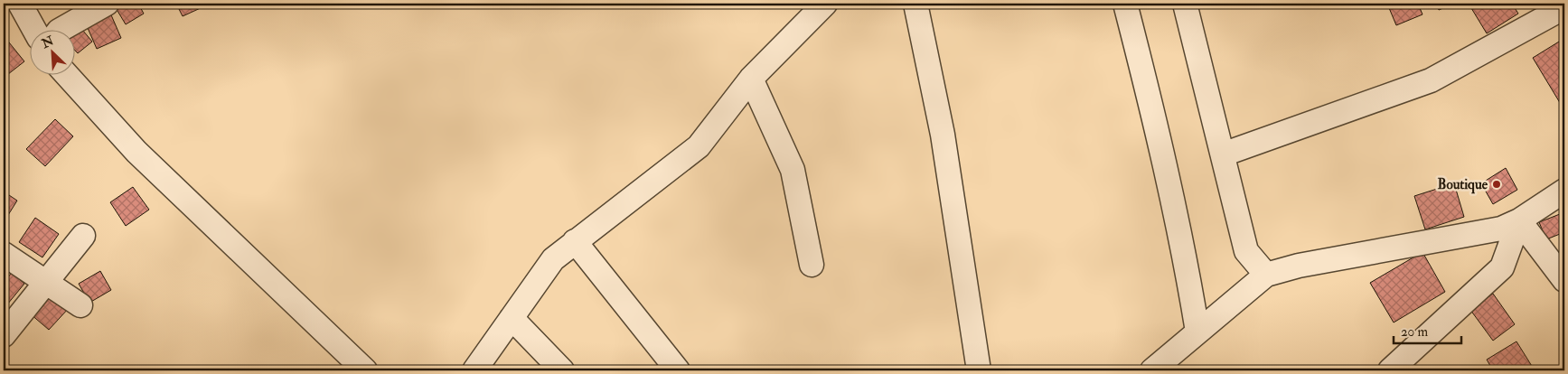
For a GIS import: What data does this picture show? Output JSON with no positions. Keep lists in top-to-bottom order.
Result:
{
  "places": ["Boutique"],
  "scale_bar": "20 m",
  "north": "top left"
}
